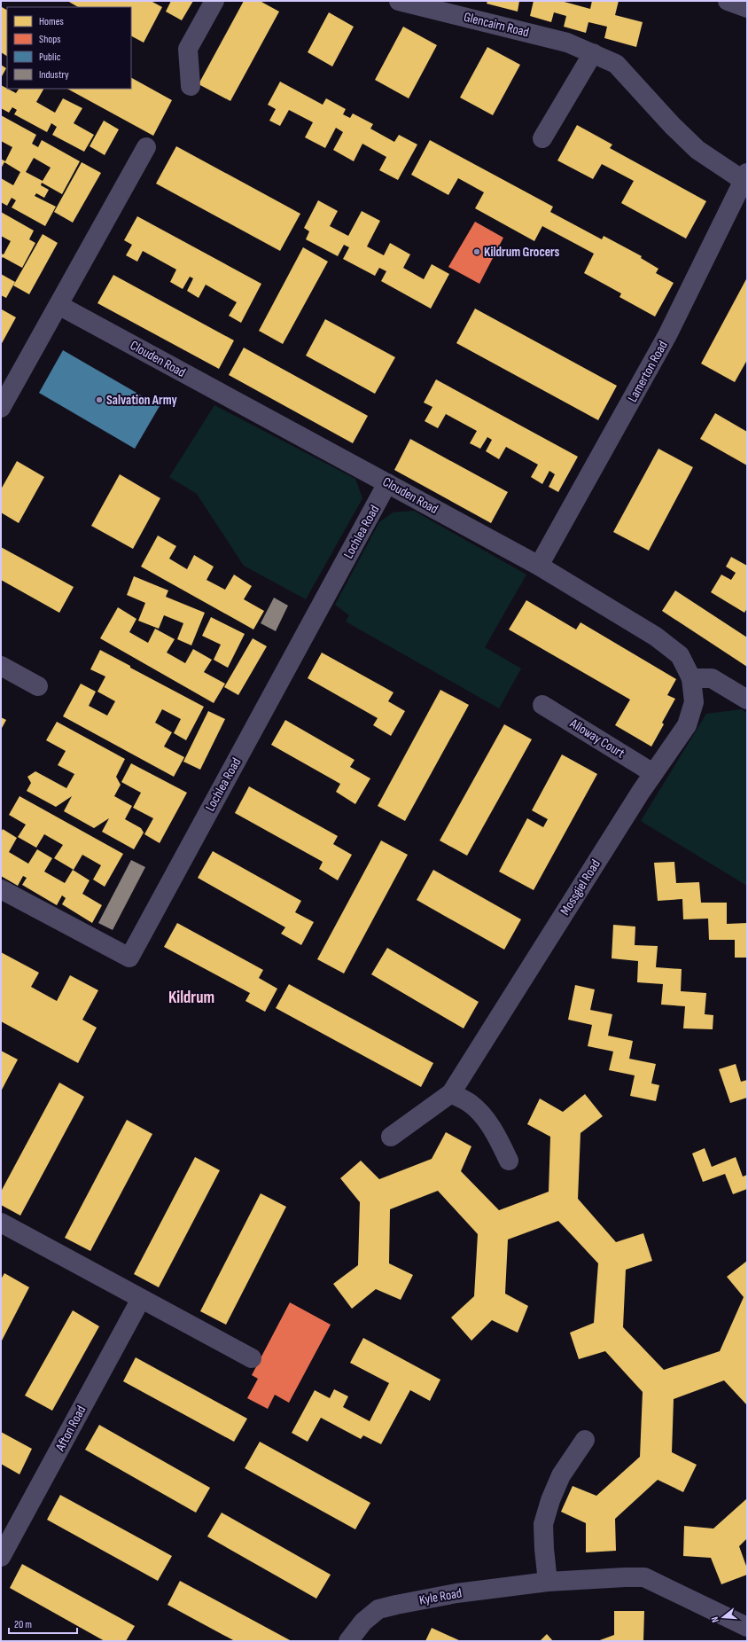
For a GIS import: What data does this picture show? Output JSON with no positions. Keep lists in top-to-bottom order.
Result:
{
  "streets": {
    "street": [
      "Glencairn Road",
      "Clouden Road",
      "Lamerton Road",
      "Lochlea Road",
      "Alloway Court",
      "Mossgiel Road",
      "Afton Road",
      "Kyle Road"
    ]
  },
  "crossings": [
    ["Glencairn Road", "Lamerton Road"],
    ["Clouden Road", "Lamerton Road"],
    ["Clouden Road", "Lochlea Road"],
    ["Clouden Road", "Mossgiel Road"],
    ["Alloway Court", "Mossgiel Road"]
  ],
  "districts": ["Kildrum"],
  "places": ["Kildrum Grocers", "Salvation Army"],
  "legend": [
    "Homes",
    "Shops",
    "Public",
    "Industry"
  ],
  "scale_bar": "20 m",
  "north": "left"
}
